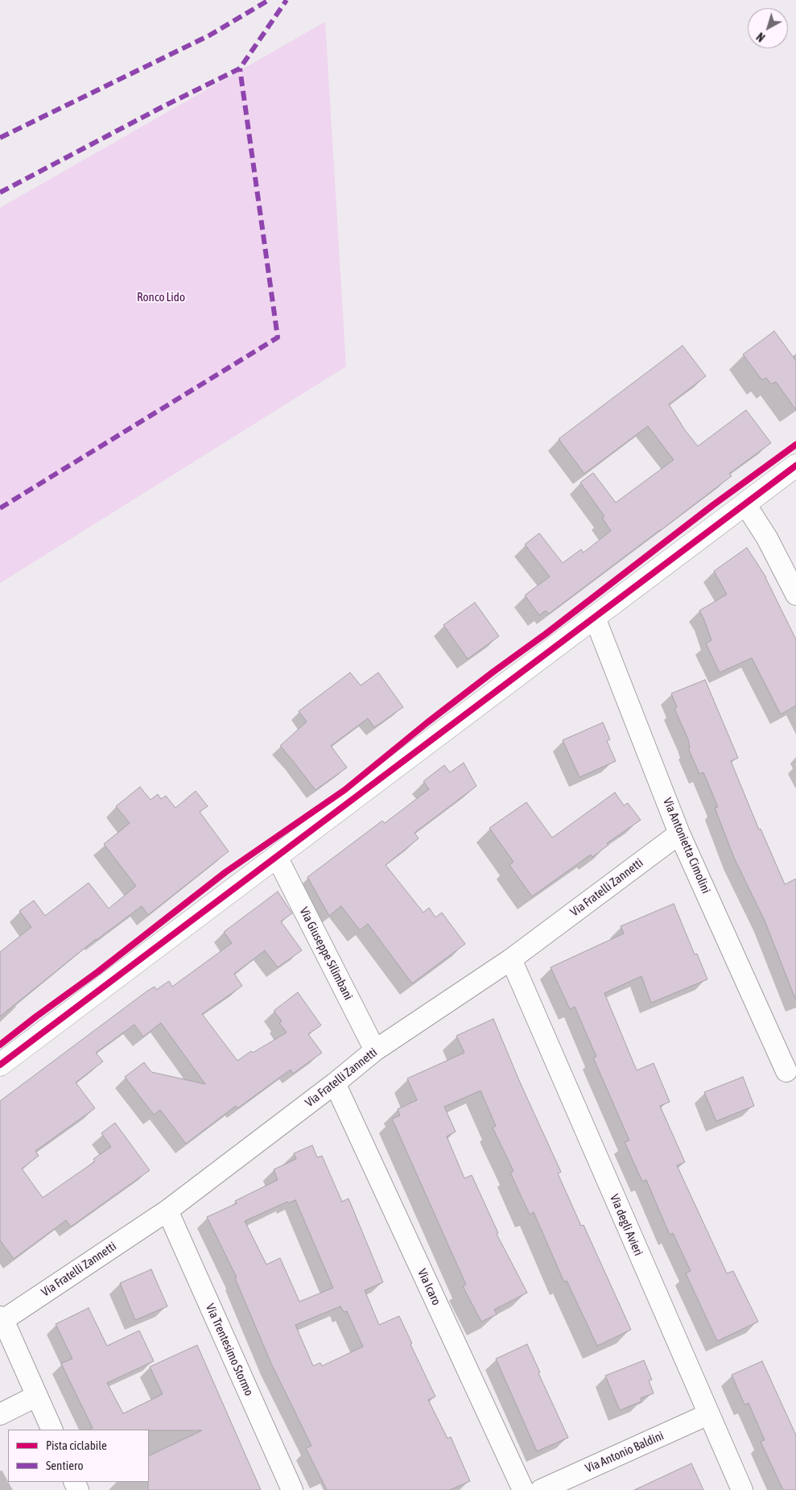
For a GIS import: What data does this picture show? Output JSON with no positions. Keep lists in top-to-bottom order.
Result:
{
  "streets": {
    "street": [
      "Via Antonietta Cimolini",
      "Via Fratelli Zannetti",
      "Via Giuseppe Silimbani",
      "Via degli Avieri",
      "Via Icaro",
      "Via Trentesimo Stormo",
      "Via Antonio Baldini"
    ]
  },
  "crossings": [
    ["Via Antonietta Cimolini", "Via Fratelli Zannetti"],
    ["Via Fratelli Zannetti", "Via Giuseppe Silimbani"],
    ["Via Fratelli Zannetti", "Via degli Avieri"],
    ["Via Fratelli Zannetti", "Via Icaro"],
    ["Via Fratelli Zannetti", "Via Trentesimo Stormo"],
    ["Via degli Avieri", "Via Antonio Baldini"]
  ],
  "parks": ["Ronco Lido"],
  "legend": ["Pista ciclabile", "Sentiero"],
  "north": "bottom left"
}
